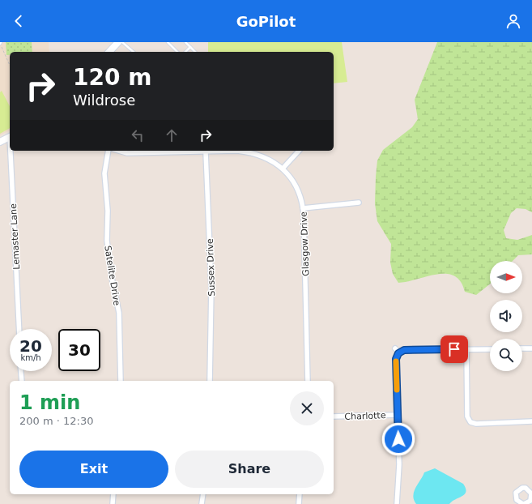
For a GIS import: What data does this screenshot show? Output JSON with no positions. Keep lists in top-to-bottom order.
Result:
{
  "streets": {
    "street": [
      "Lemaster Lane",
      "Glasgow Drive",
      "Sussex Drive",
      "Satelite Drive",
      "Charlotte"
    ]
  },
  "crossings": [
    ["Glasgow Drive", "Sussex Drive"]
  ],
  "north": "right",
  "page": {
    "header": "GoPilot",
    "turn": ["120 m", "Wildrose"],
    "speed": "20 km/h",
    "limit": "30",
    "heading": ["1 min", "200 m · 12:30"],
    "buttons": ["Exit", "Share"]
  }
}
